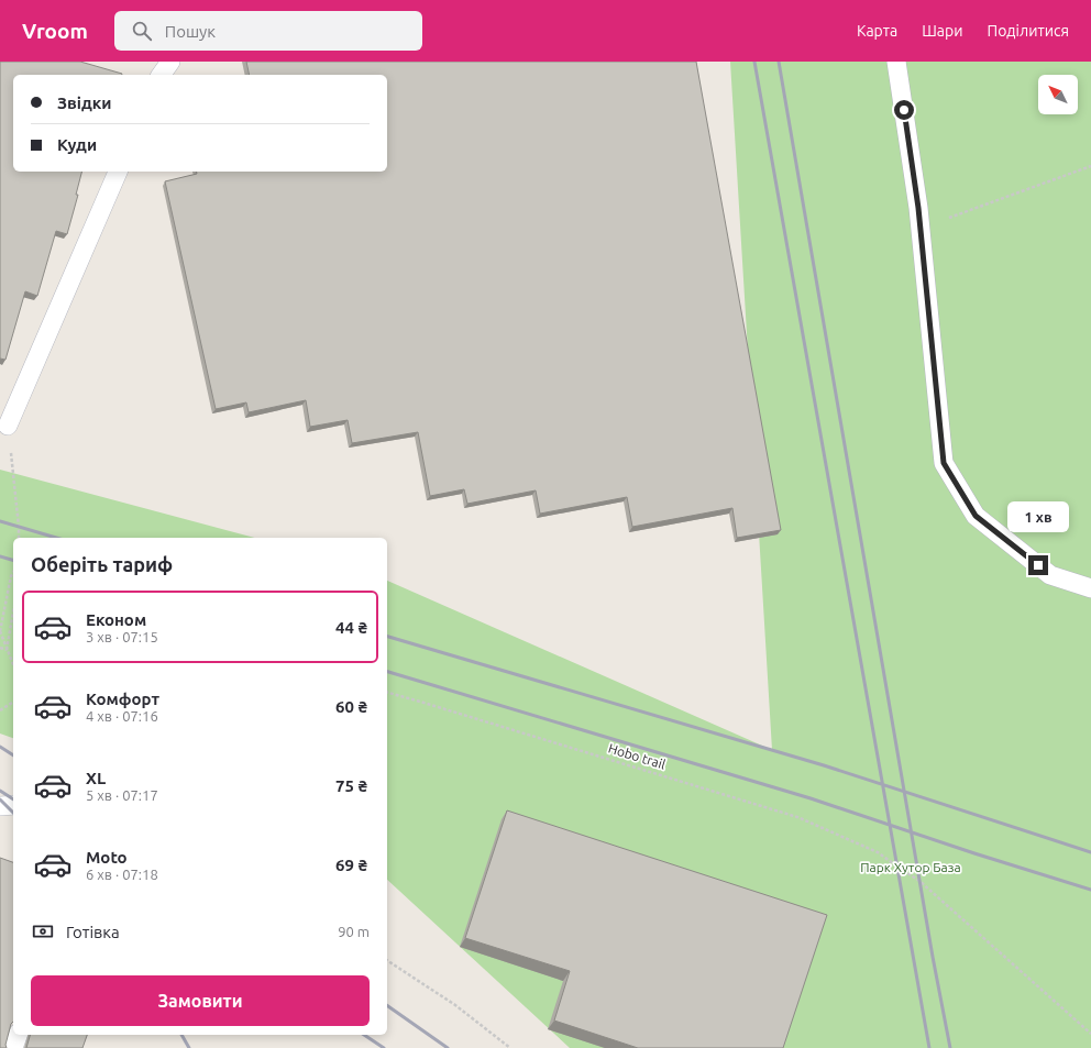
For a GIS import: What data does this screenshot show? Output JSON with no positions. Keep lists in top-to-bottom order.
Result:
{
  "streets": {
    "path": ["Hobo trail"]
  },
  "parks": ["Парк Хутор База"],
  "north": "top left",
  "page": {
    "header": "Vroom",
    "search": "Пошук",
    "nav": ["Карта", "Шари", "Поділитися"],
    "banner": ["Звідки", "Куди"],
    "bubble": "1 хв",
    "heading": "Оберіть тариф",
    "list": [
      {
        "name": "Економ",
        "note": "3 хв · 07:15",
        "value": "44 ₴"
      },
      {
        "name": "Комфорт",
        "note": "4 хв · 07:16",
        "value": "60 ₴"
      },
      {
        "name": "XL",
        "note": "5 хв · 07:17",
        "value": "75 ₴"
      },
      {
        "name": "Moto",
        "note": "6 хв · 07:18",
        "value": "69 ₴"
      }
    ],
    "pay": ["Готівка", "90 m"],
    "buttons": "Замовити"
  }
}
